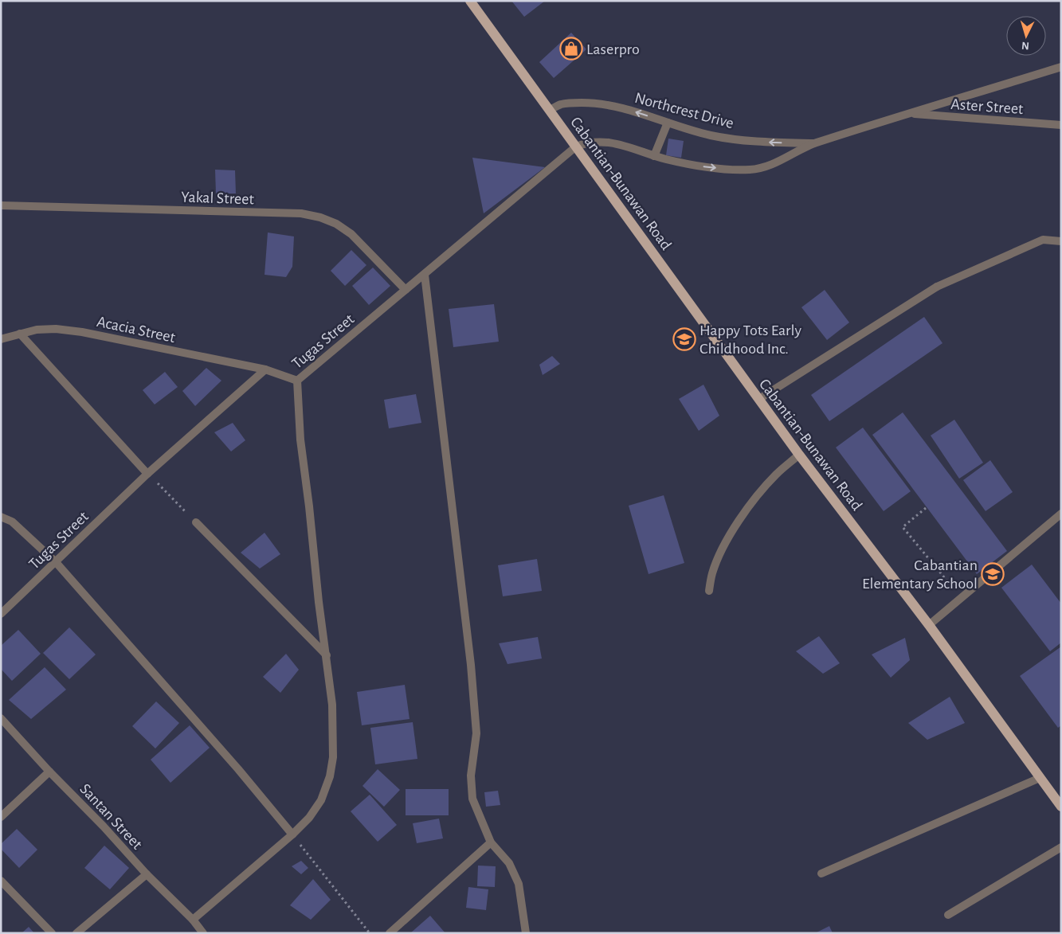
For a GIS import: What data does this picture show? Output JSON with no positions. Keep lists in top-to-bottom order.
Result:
{
  "streets": {
    "main road": ["Cabantian-Bunawan Road"],
    "street": [
      "Aster Street",
      "Northcrest Drive",
      "Yakal Street",
      "Acacia Street",
      "Tugas Street",
      "Santan Street"
    ]
  },
  "crossings": [
    ["Aster Street", "Northcrest Drive"],
    ["Northcrest Drive", "Cabantian-Bunawan Road"],
    ["Northcrest Drive", "Tugas Street"],
    ["Cabantian-Bunawan Road", "Tugas Street"],
    ["Yakal Street", "Tugas Street"],
    ["Acacia Street", "Tugas Street"]
  ],
  "places": {
    "shop": ["Laserpro"],
    "school or university": ["Happy Tots Early Childhood Inc.", "Cabantian Elementary School"]
  },
  "north": "bottom"
}
